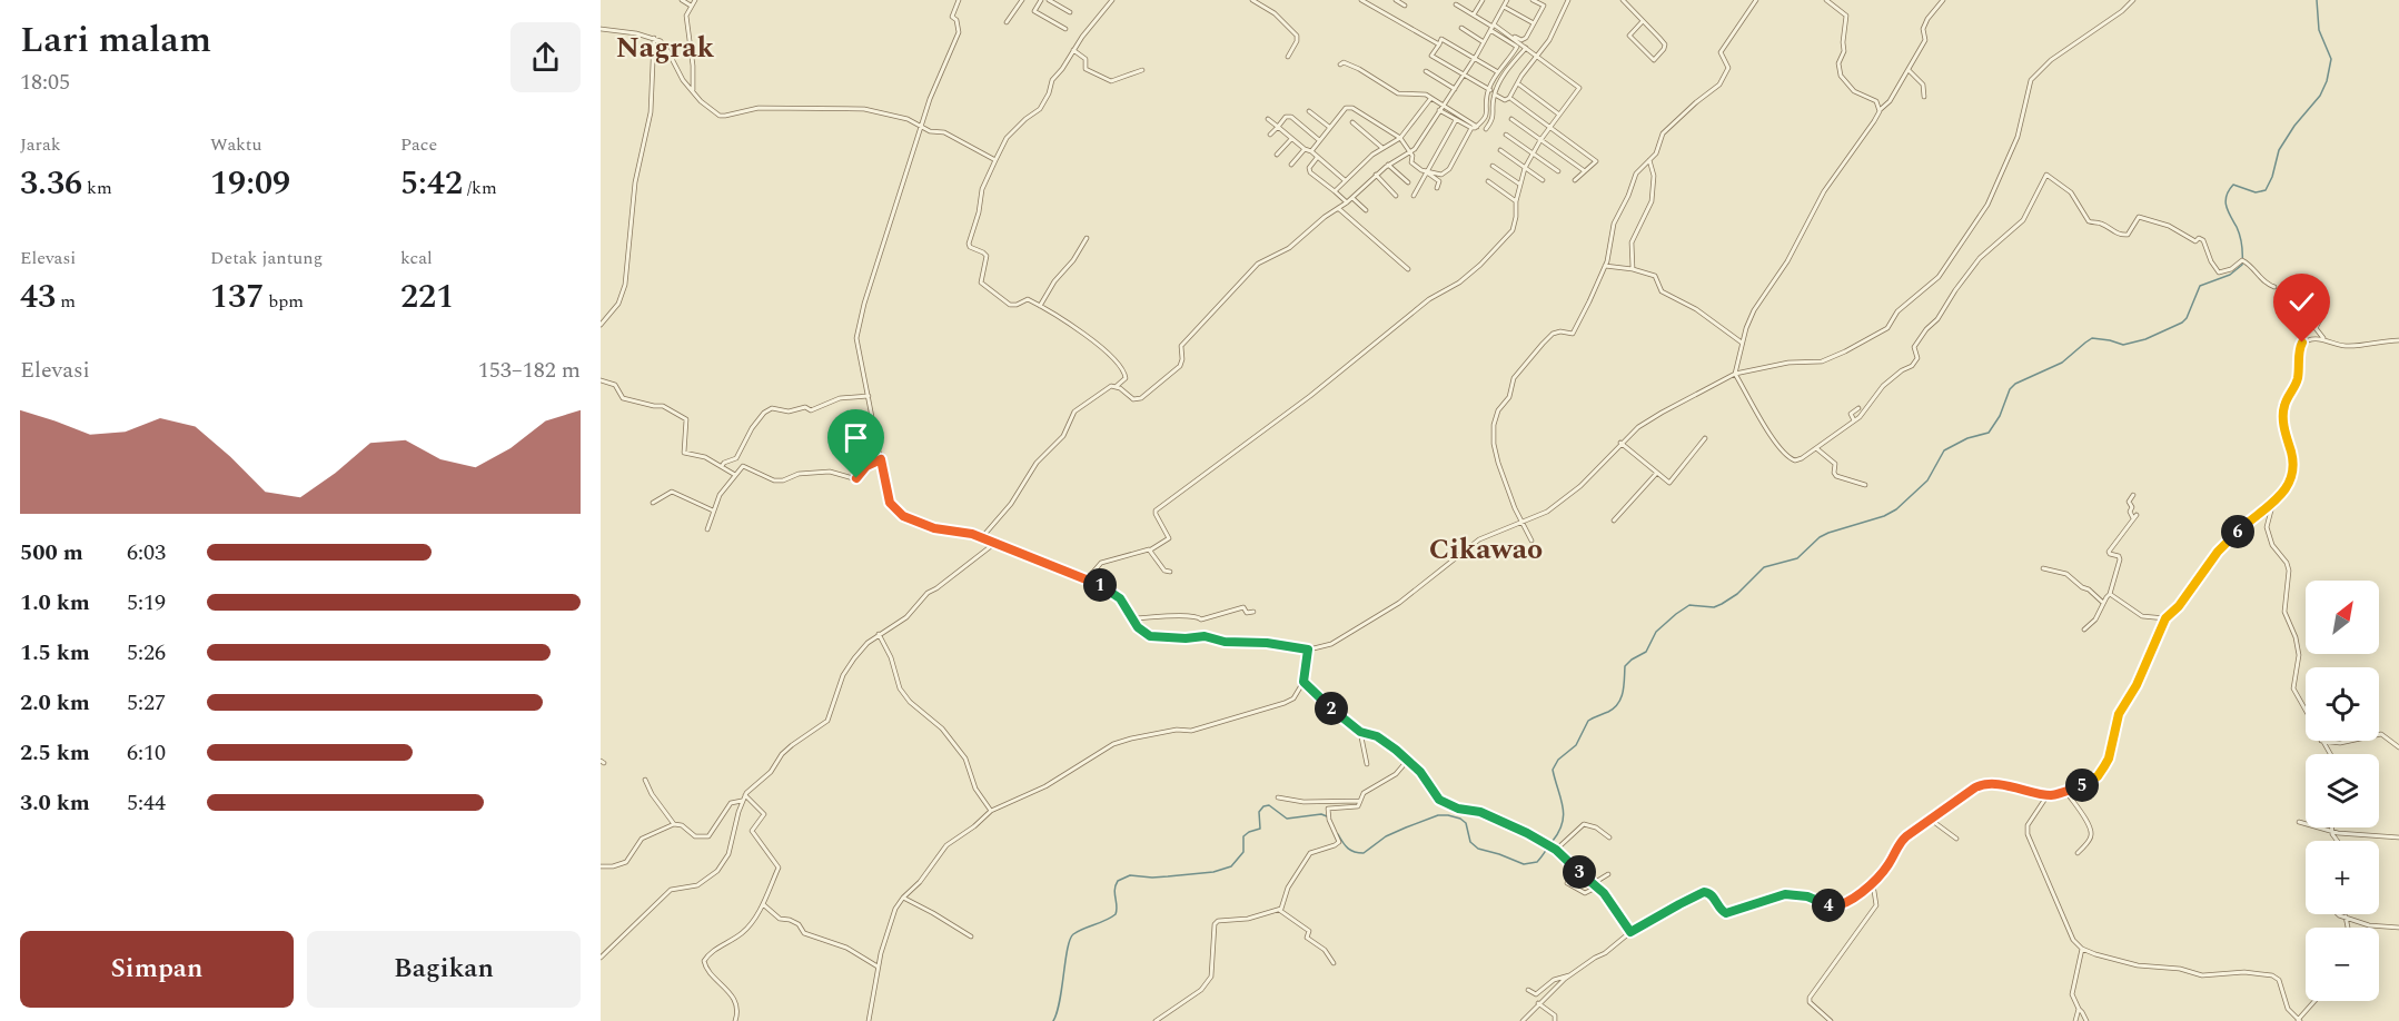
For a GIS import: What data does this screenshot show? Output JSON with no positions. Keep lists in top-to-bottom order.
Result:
{
  "districts": ["Nagrak", "Cikawao"],
  "north": "top right",
  "page": {
    "heading": ["Lari malam", "18:05"],
    "stats": [
      ["Jarak", "3.36 km"],
      ["Waktu", "19:09"],
      ["Pace", "5:42 /km"],
      ["Elevasi", "43 m"],
      ["Detak jantung", "137 bpm"],
      ["kcal", "221"]
    ],
    "chart": ["Elevasi", "153–182 m"],
    "pins": [
      "6",
      "1",
      "2",
      "5",
      "3",
      "4"
    ],
    "list": [
      {
        "name": "500 m",
        "note": "6:03"
      },
      {
        "name": "1.0 km",
        "note": "5:19"
      },
      {
        "name": "1.5 km",
        "note": "5:26"
      },
      {
        "name": "2.0 km",
        "note": "5:27"
      },
      {
        "name": "2.5 km",
        "note": "6:10"
      },
      {
        "name": "3.0 km",
        "note": "5:44"
      }
    ],
    "map_buttons": ["+", "−"],
    "buttons": ["Simpan", "Bagikan"]
  }
}
